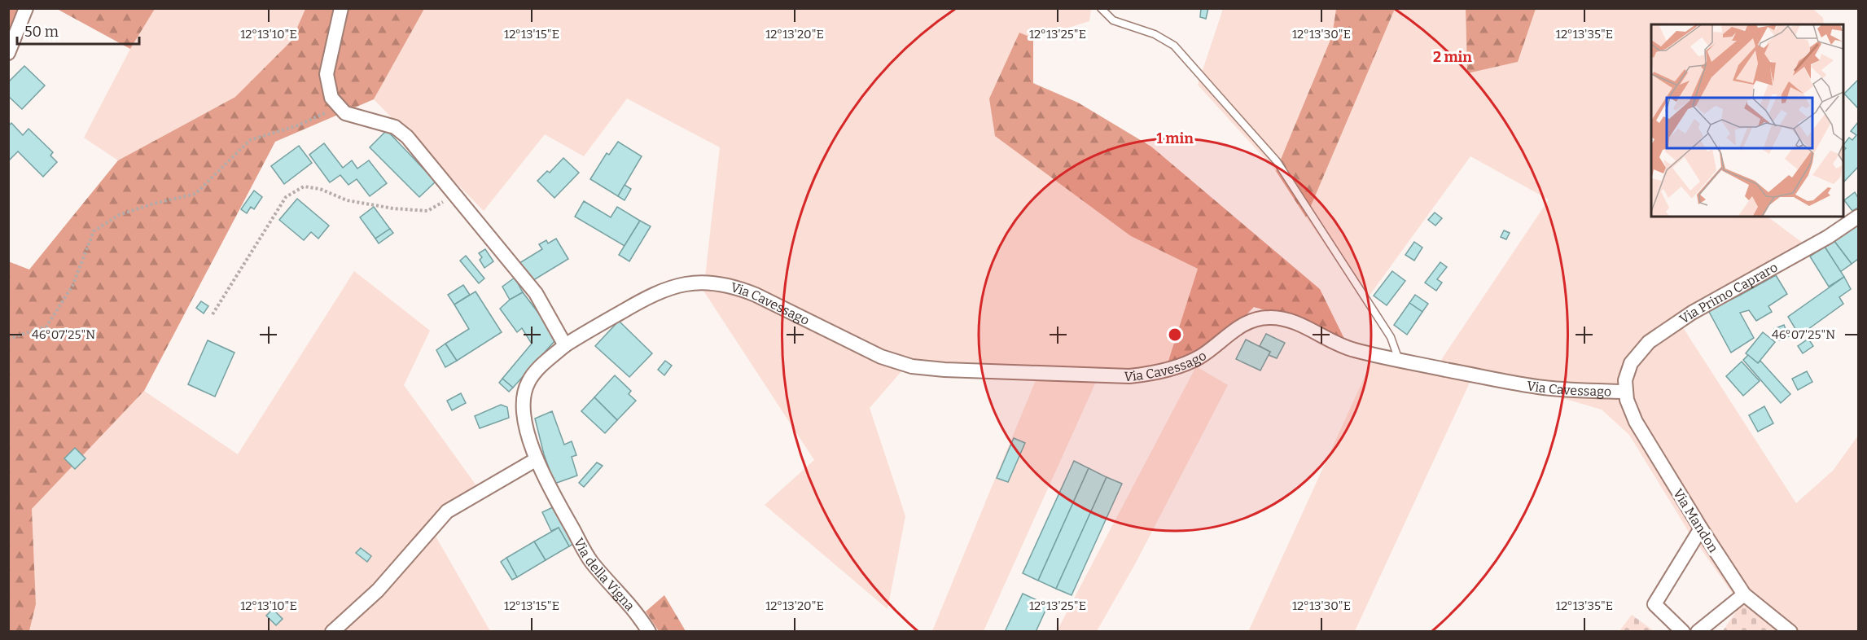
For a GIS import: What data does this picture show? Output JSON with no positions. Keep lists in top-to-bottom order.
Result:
{
  "streets": {
    "street": [
      "Via Primo Capraro",
      "Via Cavessago",
      "Via Mandon",
      "Via della Vigna"
    ]
  },
  "crossings": [
    ["Via Primo Capraro", "Via Cavessago"],
    ["Via Primo Capraro", "Via Mandon"],
    ["Via Cavessago", "Via Mandon"],
    ["Via Cavessago", "Via della Vigna"]
  ],
  "scale_bar": "50 m",
  "coordinates": [
    "12°13'10\"E",
    "12°13'15\"E",
    "12°13'20\"E",
    "12°13'25\"E",
    "12°13'30\"E",
    "12°13'35\"E",
    "46°07'25\"N"
  ],
  "rings": ["2 min", "1 min"]
}
